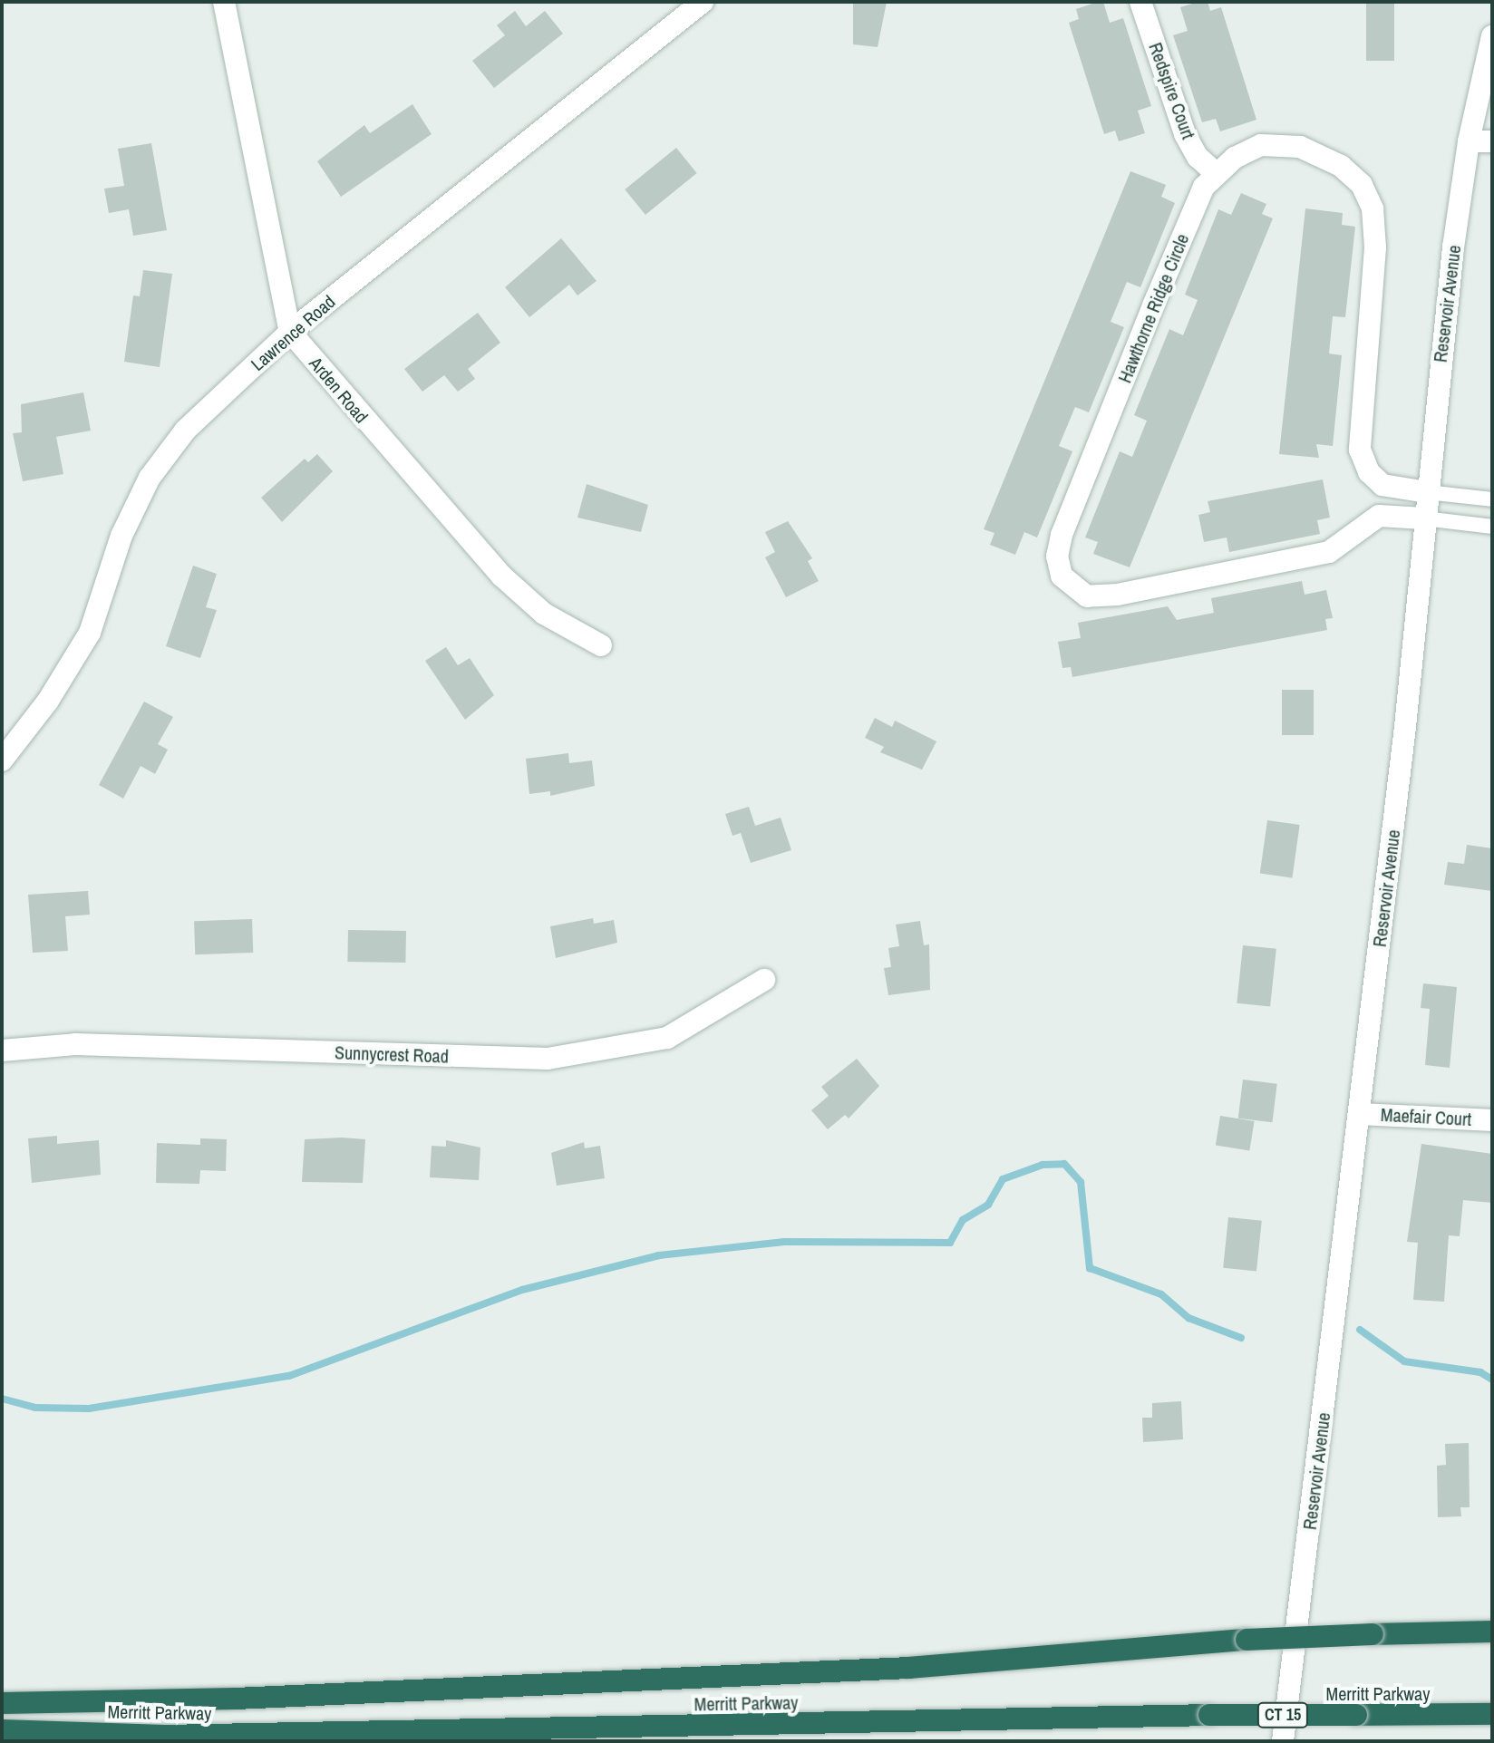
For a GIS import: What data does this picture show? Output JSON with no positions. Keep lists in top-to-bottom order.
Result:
{
  "streets": {
    "highway": ["Merritt Parkway", "CT 15"],
    "street": [
      "Redspire Court",
      "Reservoir Avenue",
      "Hawthorne Ridge Circle",
      "Lawrence Road",
      "Arden Road",
      "Sunnycrest Road",
      "Maefair Court"
    ]
  },
  "crossings": [
    ["Redspire Court", "Hawthorne Ridge Circle"],
    ["Reservoir Avenue", "Hawthorne Ridge Circle"],
    ["Reservoir Avenue", "Maefair Court"],
    ["Lawrence Road", "Arden Road"]
  ]
}
